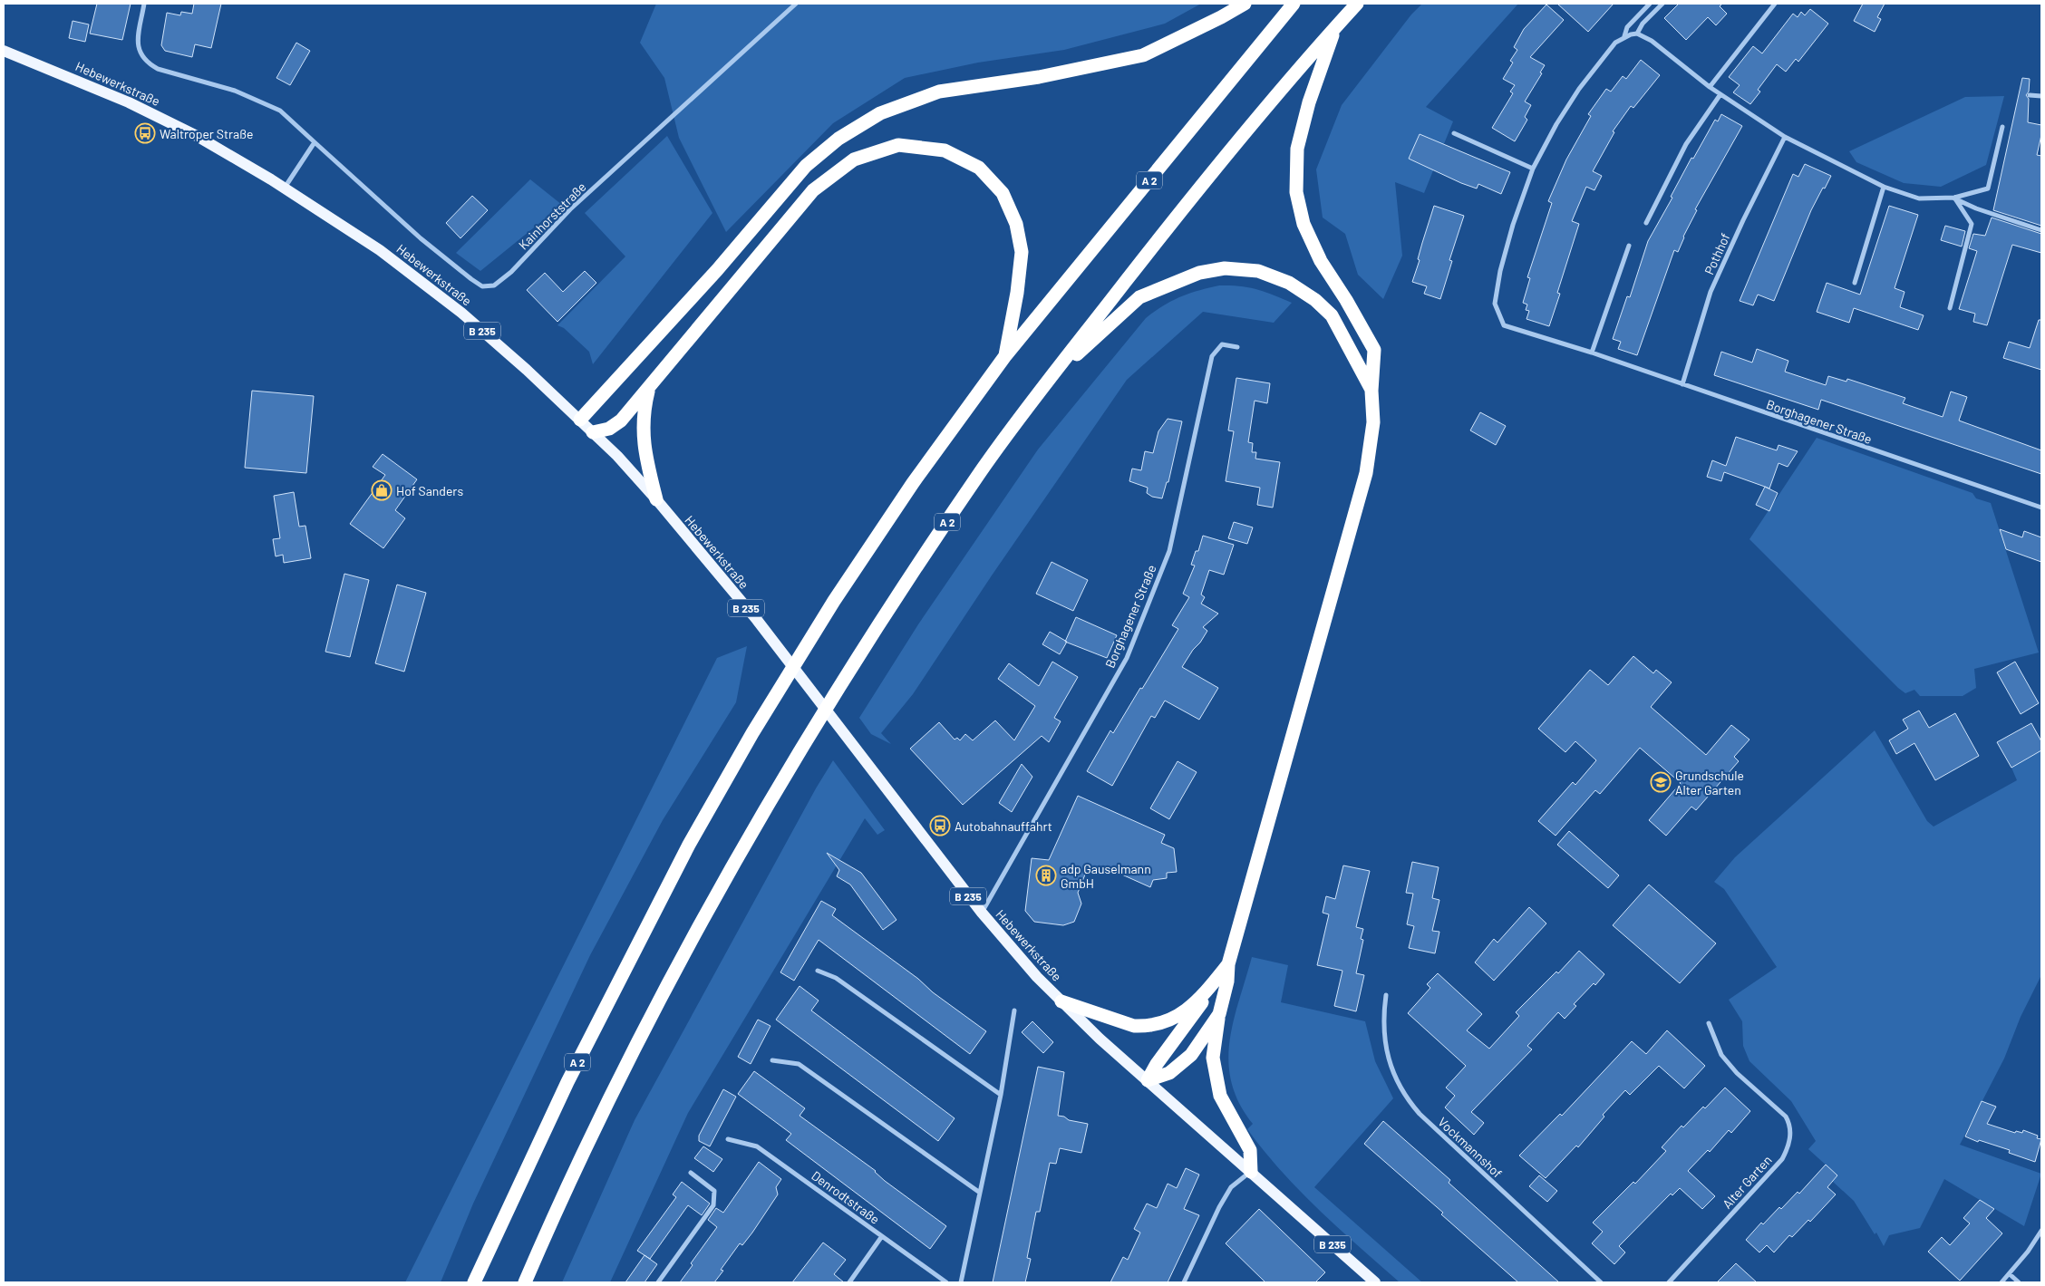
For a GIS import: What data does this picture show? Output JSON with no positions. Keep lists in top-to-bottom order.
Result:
{
  "streets": {
    "highway": ["A 2"],
    "main road": ["Hebewerkstraße", "B 235"],
    "street": [
      "Kainhorststraße",
      "Pothhof",
      "Borghagener Straße",
      "Vockmannshof",
      "Alter Garten",
      "Denrodtstraße"
    ]
  },
  "crossings": [
    ["Hebewerkstraße", "Borghagener Straße"],
    ["Pothhof", "Borghagener Straße"]
  ],
  "places": {
    "bus stop": ["Waltroper Straße", "Autobahnauffahrt"],
    "shop": ["Hof Sanders"],
    "school or university": ["Grundschule Alter Garten"],
    "building": ["adp Gauselmann GmbH"]
  }
}
